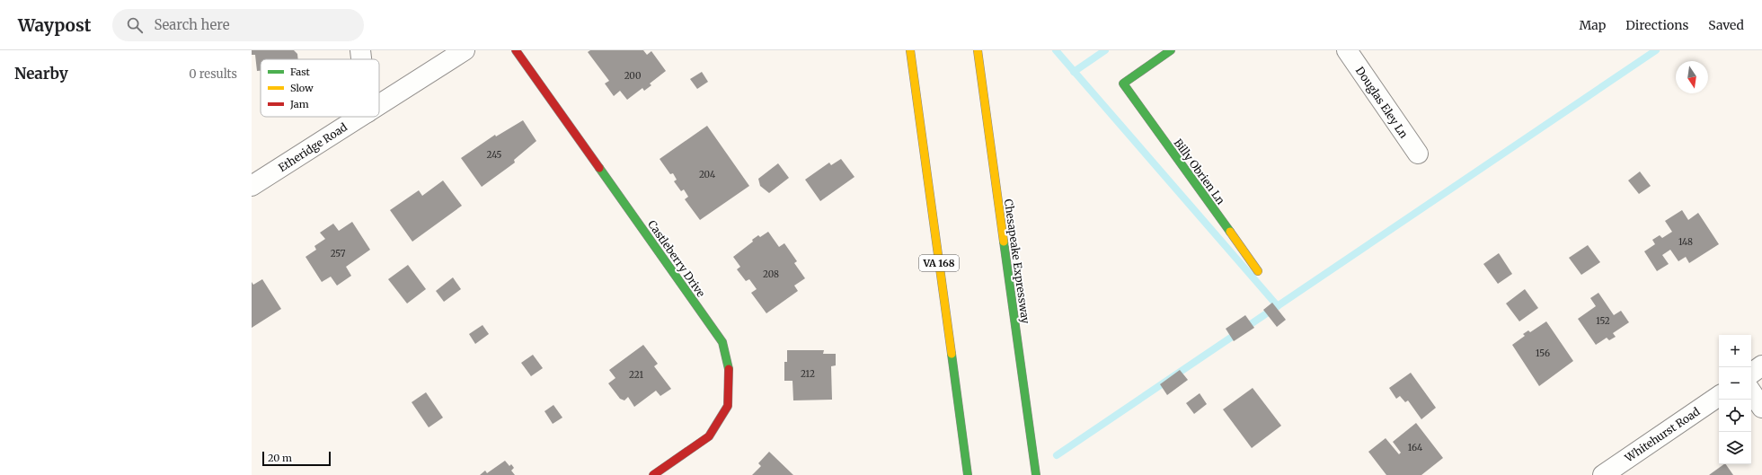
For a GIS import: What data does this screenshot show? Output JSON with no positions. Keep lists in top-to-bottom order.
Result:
{
  "streets": {
    "main road": [
      "Billy Obrien Ln",
      "Castleberry Drive",
      "Chesapeake Expressway",
      "VA 168"
    ],
    "street": ["Douglas Eley Ln", "Etheridge Road", "Whitehurst Road"]
  },
  "house_numbers": [
    "200",
    "245",
    "204",
    "148",
    "257",
    "208",
    "152",
    "156",
    "212",
    "221",
    "164"
  ],
  "legend": ["Fast", "Slow", "Jam"],
  "scale_bar": "20 m",
  "north": "bottom",
  "page": {
    "header": "Waypost",
    "search": "Search here",
    "nav": ["Map", "Directions", "Saved"],
    "heading": ["Nearby", "0 results"],
    "map_buttons": ["+", "−"],
    "scale": "20 m"
  }
}
